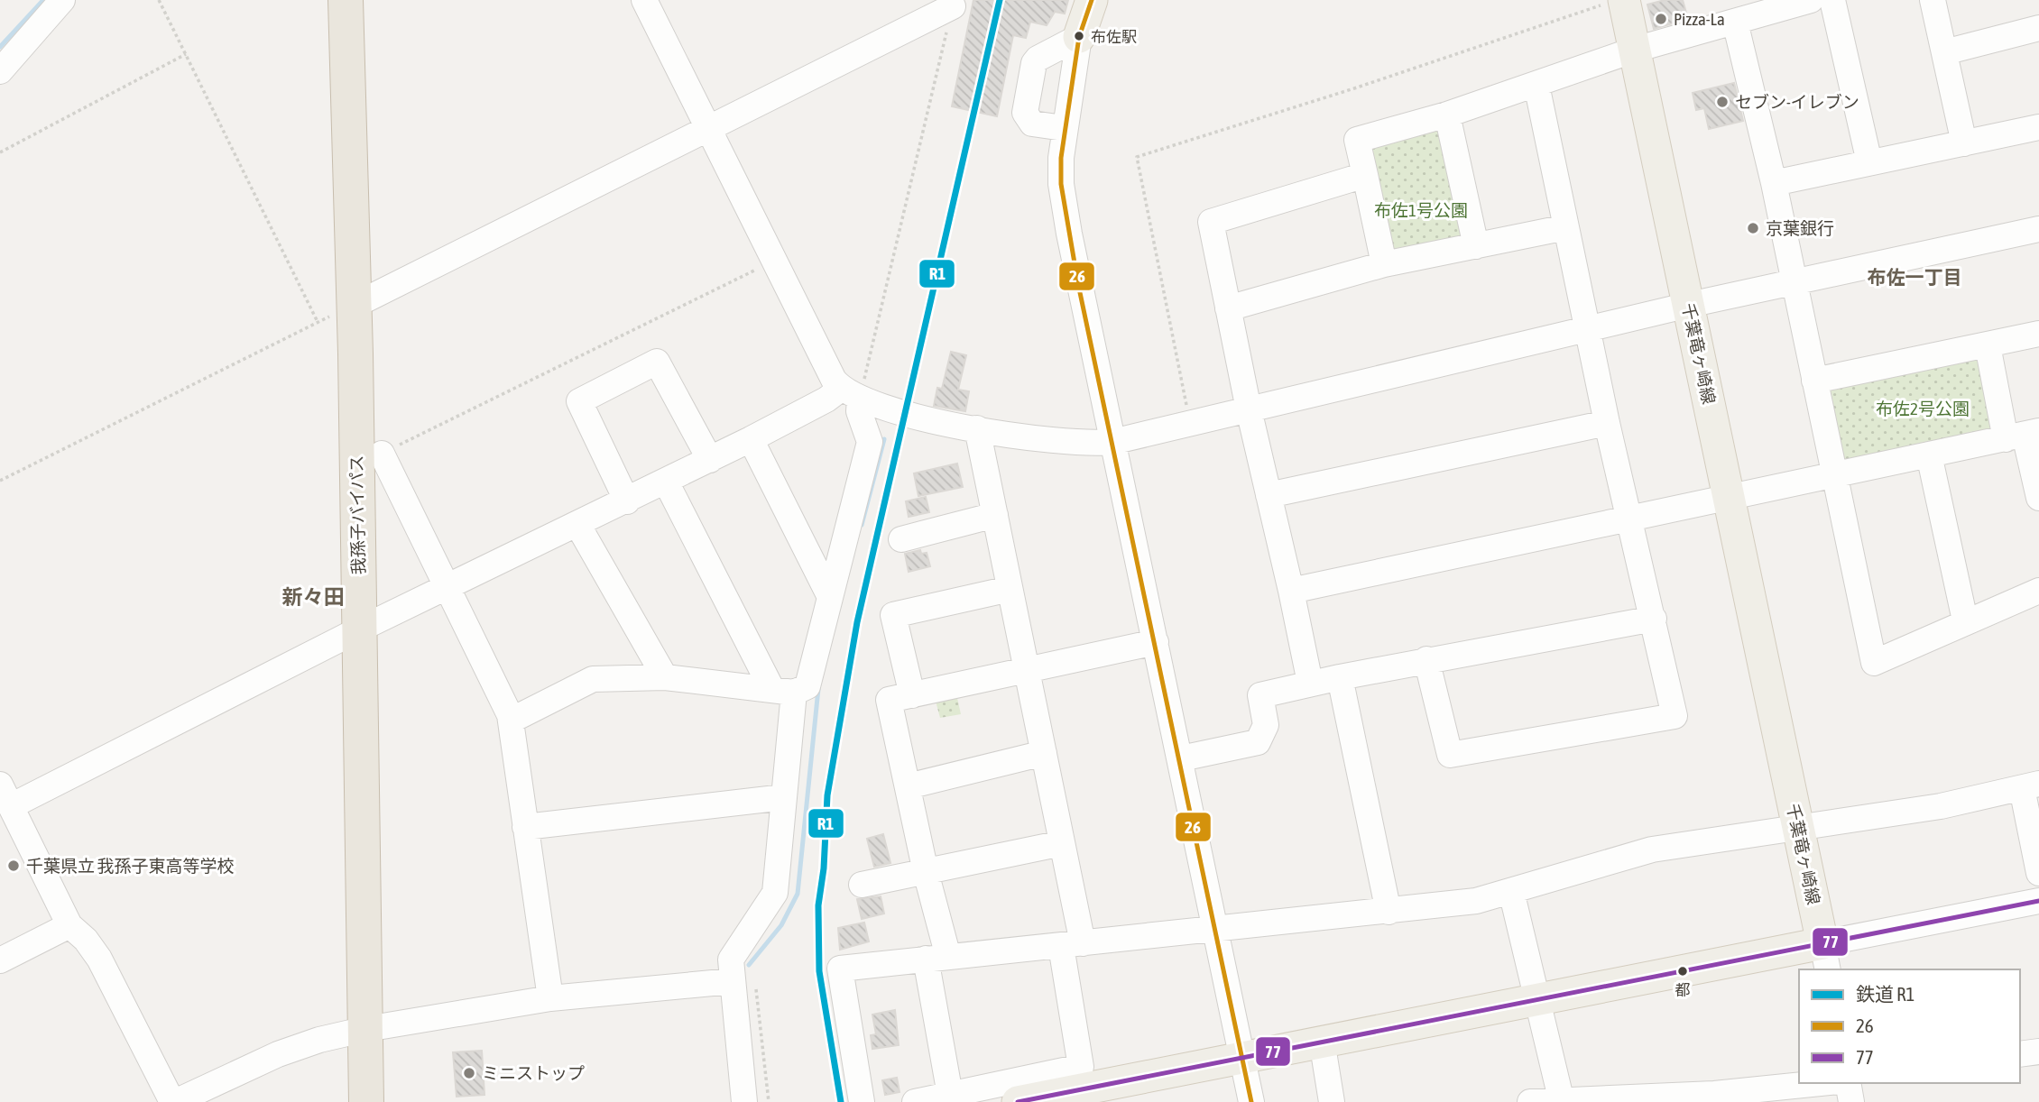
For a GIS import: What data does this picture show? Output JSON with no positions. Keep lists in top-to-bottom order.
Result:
{
  "streets": {
    "highway": ["我孫子バイパス"],
    "main road": ["千葉竜ヶ崎線"]
  },
  "districts": ["布佐一丁目", "新々田"],
  "parks": ["布佐1号公園", "布佐2号公園"],
  "places": [
    "Pizza-La",
    "布佐駅",
    "セブン-イレブン",
    "京葉銀行",
    "千葉県立 我孫子東高等学校",
    "都",
    "ミニストップ"
  ],
  "lines": ["rail line R1", "transit line 26", "transit line 77"],
  "legend": ["鉄道 R1", "26", "77"]
}
